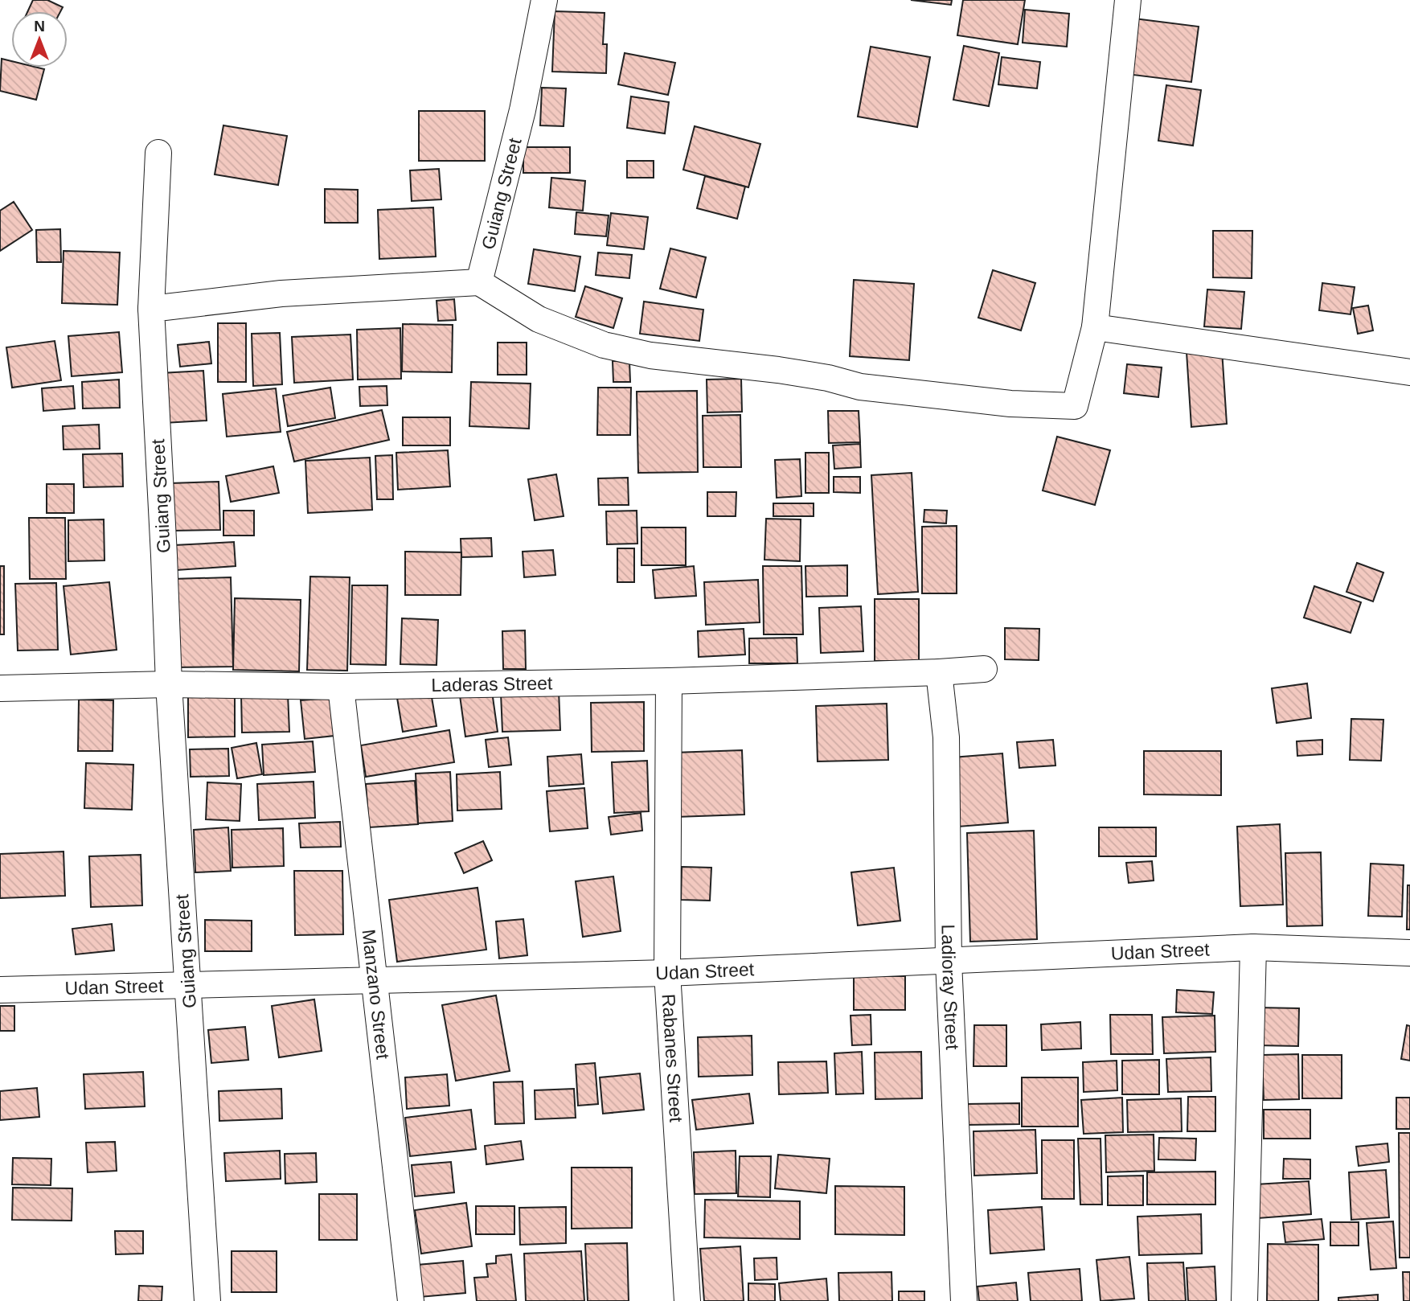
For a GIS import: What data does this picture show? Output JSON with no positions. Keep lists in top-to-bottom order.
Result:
{
  "streets": {
    "street": [
      "Guiang Street",
      "Laderas Street",
      "Udan Street",
      "Ladioray Street",
      "Manzano Street",
      "Rabanes Street"
    ]
  },
  "crossings": [
    ["Guiang Street", "Laderas Street"],
    ["Guiang Street", "Udan Street"],
    ["Laderas Street", "Ladioray Street"],
    ["Laderas Street", "Manzano Street"],
    ["Laderas Street", "Rabanes Street"],
    ["Udan Street", "Ladioray Street"],
    ["Udan Street", "Manzano Street"],
    ["Udan Street", "Rabanes Street"]
  ],
  "north": "top"
}
